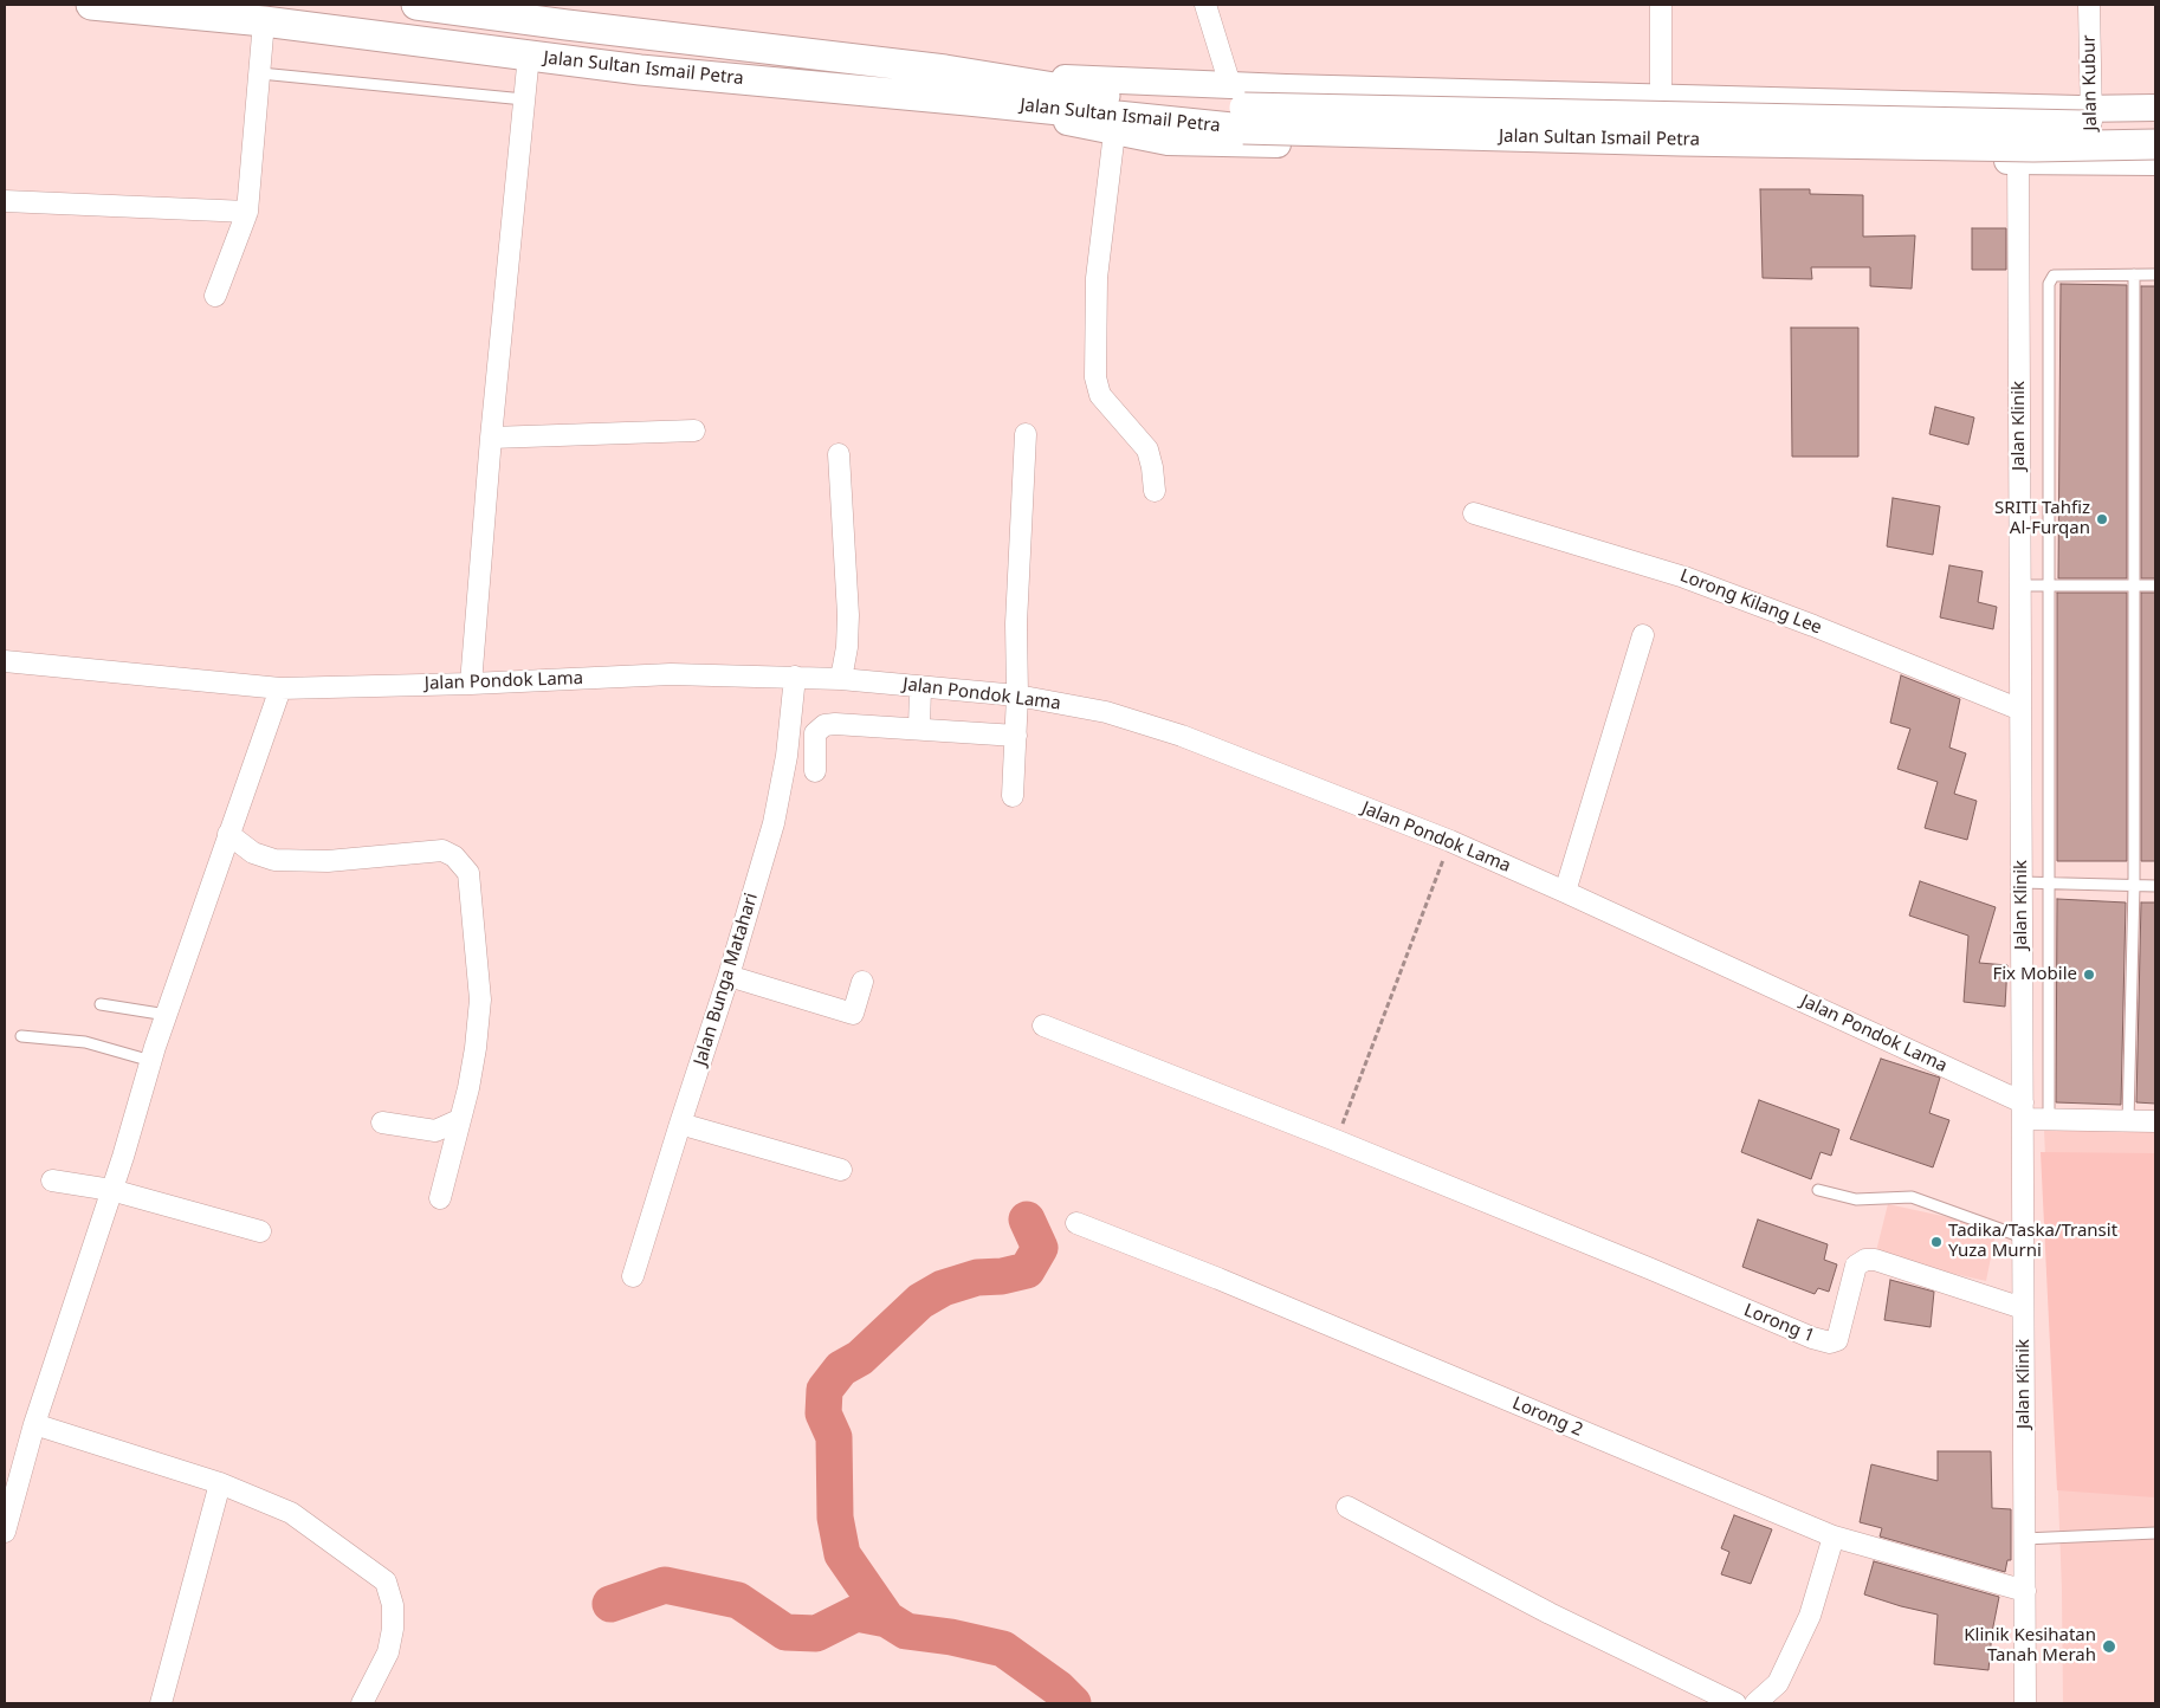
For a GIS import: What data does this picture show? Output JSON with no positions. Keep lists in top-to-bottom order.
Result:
{
  "streets": {
    "main road": ["Jalan Sultan Ismail Petra"],
    "street": [
      "Jalan Kubur",
      "Jalan Klinik",
      "Lorong Kilang Lee",
      "Jalan Pondok Lama",
      "Jalan Bunga Matahari",
      "Lorong 1",
      "Lorong 2"
    ]
  },
  "crossings": [
    ["Jalan Klinik", "Lorong Kilang Lee"],
    ["Jalan Klinik", "Jalan Pondok Lama"],
    ["Jalan Klinik", "Lorong 1"],
    ["Jalan Klinik", "Lorong 2"],
    ["Jalan Pondok Lama", "Jalan Bunga Matahari"]
  ],
  "places": [
    "SRITI Tahfiz Al-Furqan",
    "Fix Mobile",
    "Tadika/Taska/Transit Yuza Murni",
    "Klinik Kesihatan Tanah Merah"
  ]
}
